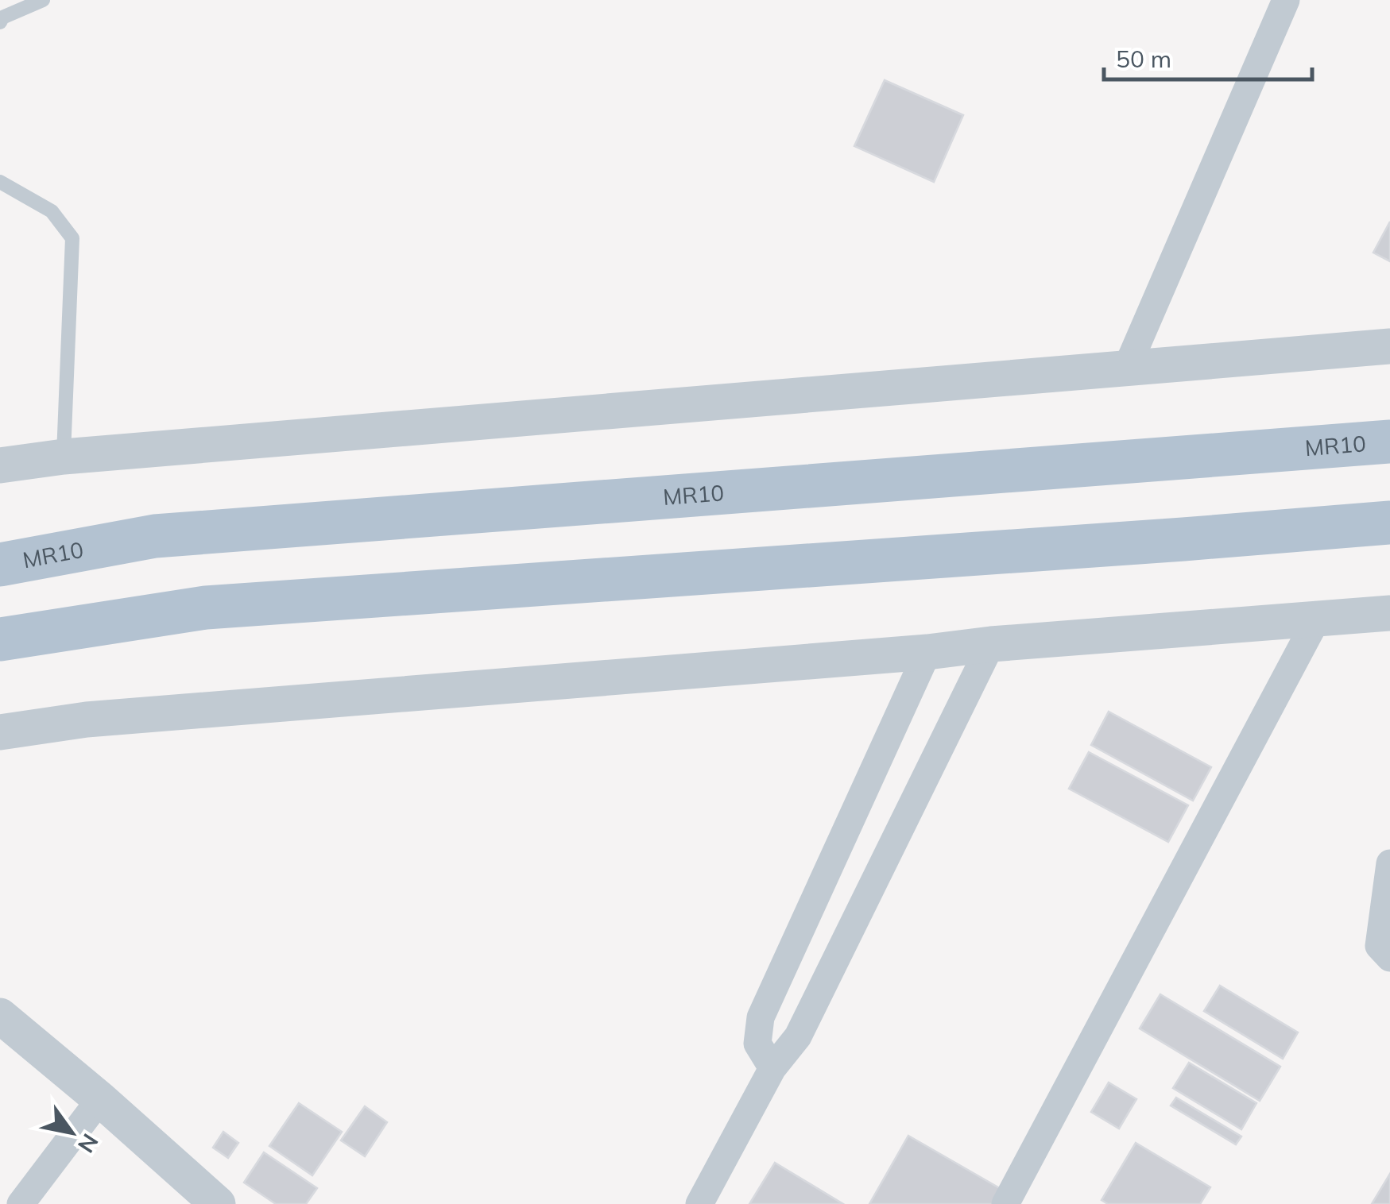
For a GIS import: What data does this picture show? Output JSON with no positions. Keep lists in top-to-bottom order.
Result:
{
  "streets": {
    "main road": ["MR10"]
  },
  "scale_bar": "50 m",
  "north": "bottom right"
}
